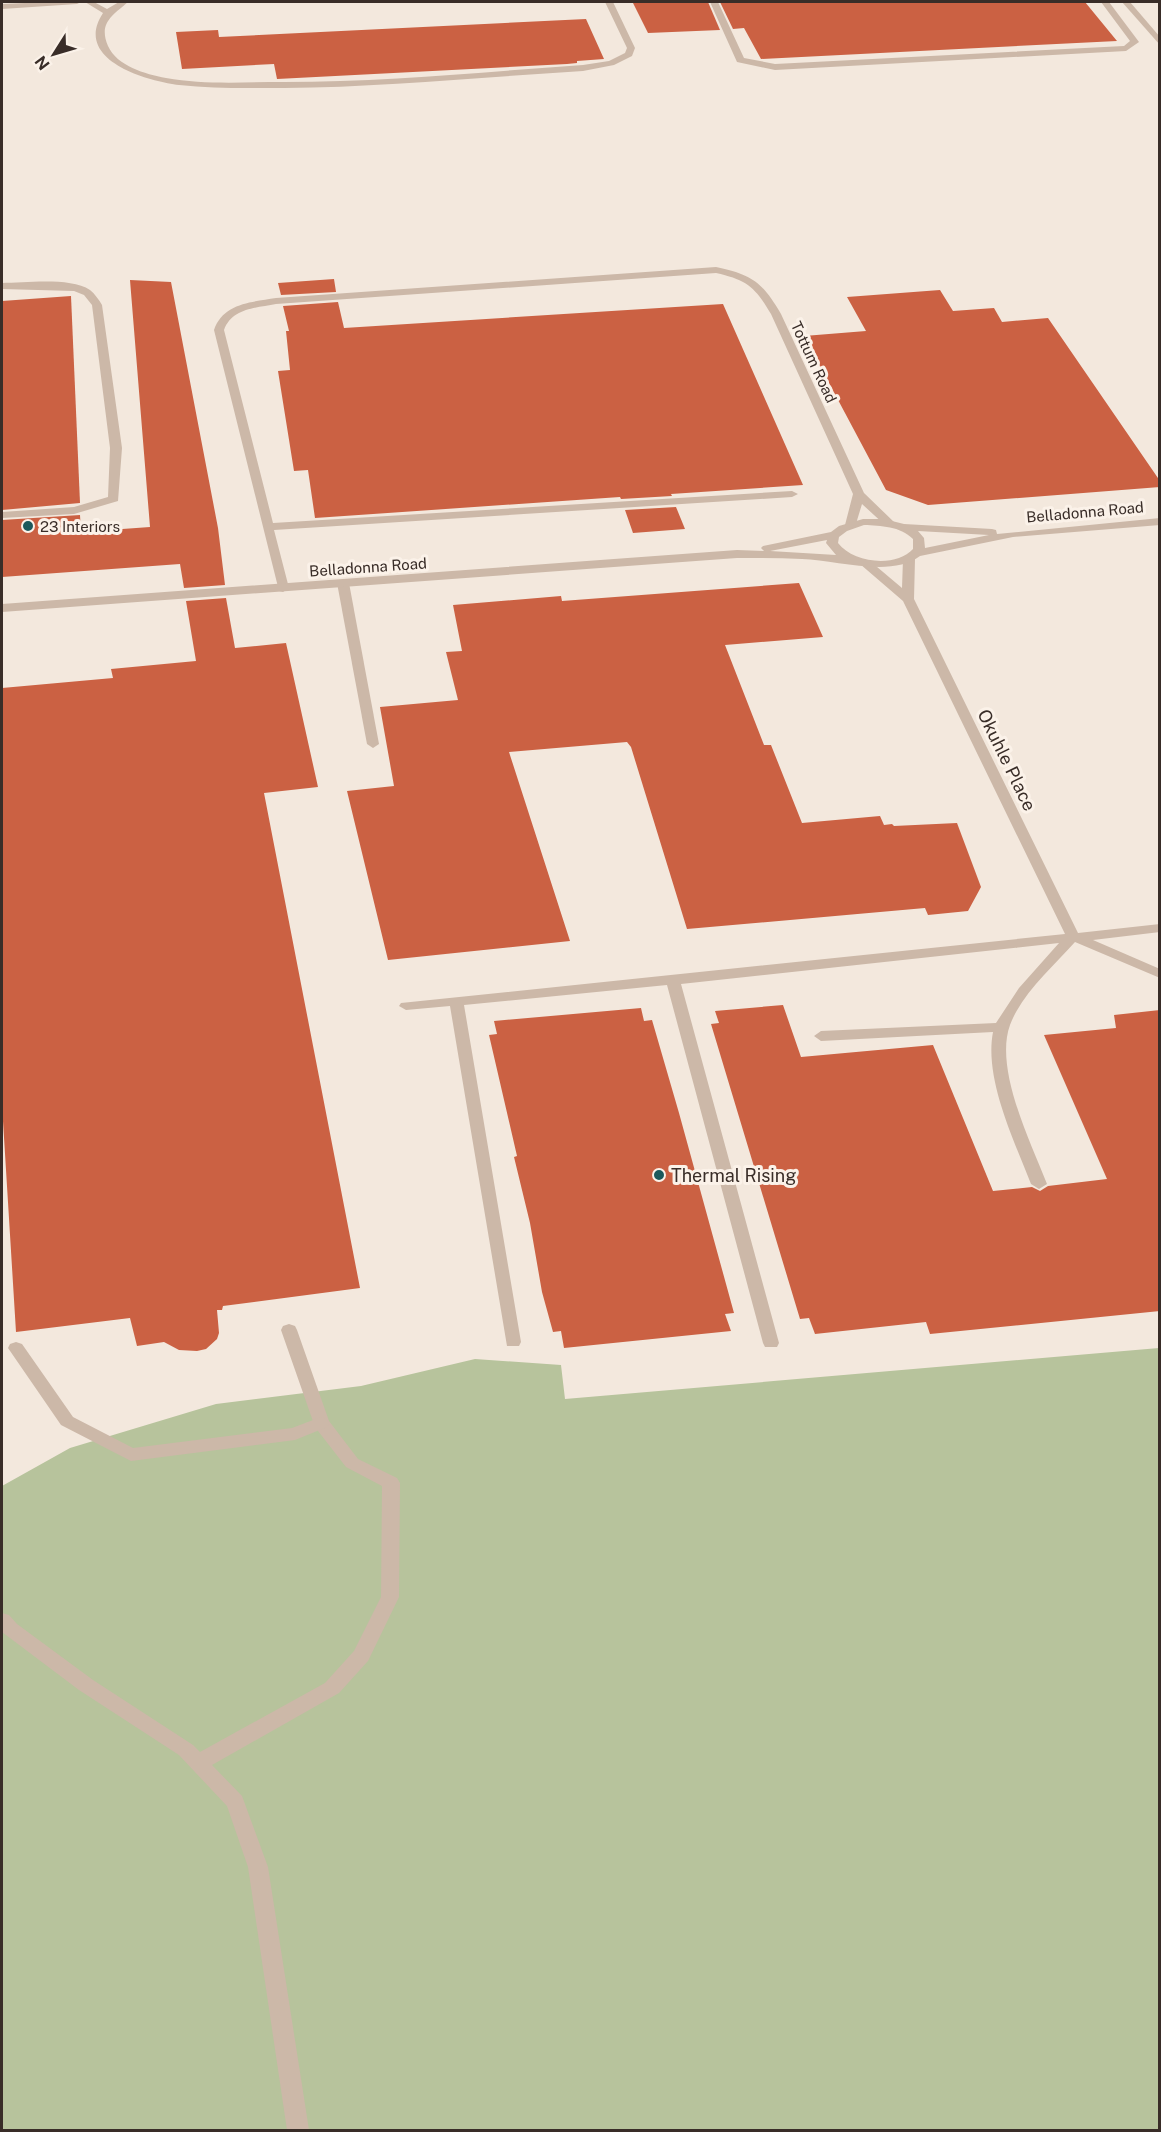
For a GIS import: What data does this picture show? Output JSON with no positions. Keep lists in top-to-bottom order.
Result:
{
  "streets": {
    "street": ["Tottum Road", "Belladonna Road", "Okuhle Place"]
  },
  "crossings": [
    ["Tottum Road", "Belladonna Road"],
    ["Belladonna Road", "Okuhle Place"]
  ],
  "places": ["23 Interiors", "Thermal Rising"],
  "north": "bottom left"
}
